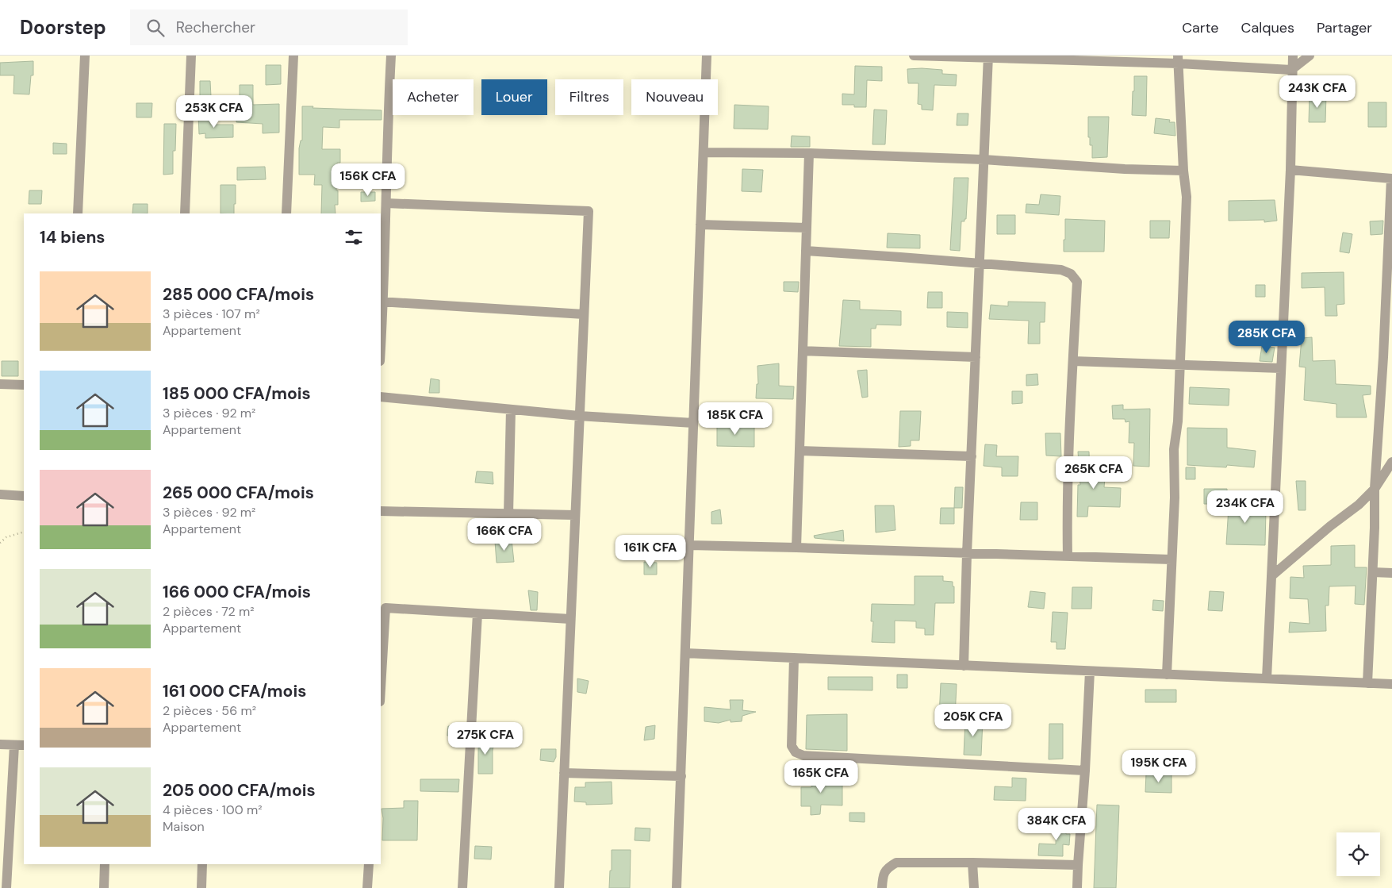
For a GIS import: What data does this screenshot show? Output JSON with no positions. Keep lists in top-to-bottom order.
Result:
{
  "page": {
    "header": "Doorstep",
    "search": "Rechercher",
    "nav": ["Carte", "Calques", "Partager"],
    "price": [
      "243K CFA",
      "253K CFA",
      "156K CFA",
      "285K CFA",
      "185K CFA",
      "265K CFA",
      "234K CFA",
      "166K CFA",
      "161K CFA",
      "205K CFA",
      "275K CFA",
      "195K CFA",
      "165K CFA",
      "384K CFA"
    ],
    "chip": [
      "Acheter",
      "Louer",
      "Filtres",
      "Nouveau"
    ],
    "heading": "14 biens",
    "list": [
      {
        "name": "285 000 CFA/mois",
        "note": "3 pièces · 107 m² · Appartement"
      },
      {
        "name": "185 000 CFA/mois",
        "note": "3 pièces · 92 m² · Appartement"
      },
      {
        "name": "265 000 CFA/mois",
        "note": "3 pièces · 92 m² · Appartement"
      },
      {
        "name": "166 000 CFA/mois",
        "note": "2 pièces · 72 m² · Appartement"
      },
      {
        "name": "161 000 CFA/mois",
        "note": "2 pièces · 56 m² · Appartement"
      },
      {
        "name": "205 000 CFA/mois",
        "note": "4 pièces · 100 m² · Maison"
      }
    ]
  }
}
